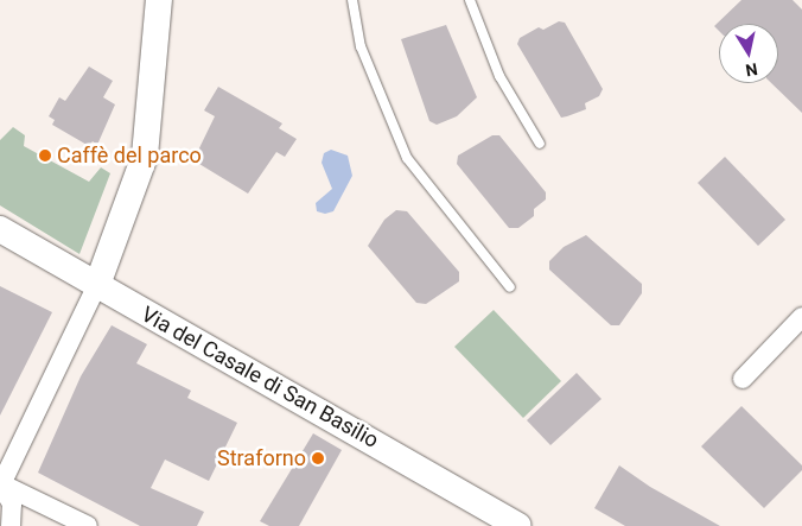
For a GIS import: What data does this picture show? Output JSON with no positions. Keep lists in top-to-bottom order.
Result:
{
  "streets": {
    "street": ["Via del Casale di San Basilio"]
  },
  "places": ["Caffè del parco", "Straforno"],
  "north": "bottom"
}
